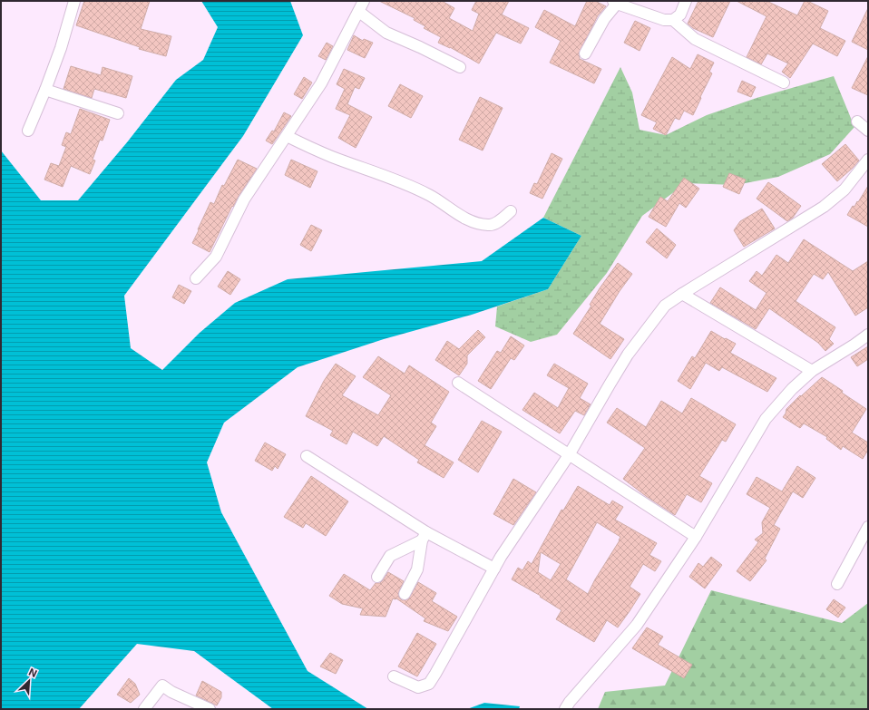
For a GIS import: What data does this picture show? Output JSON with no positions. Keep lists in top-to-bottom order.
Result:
{
  "north": "top right"
}
